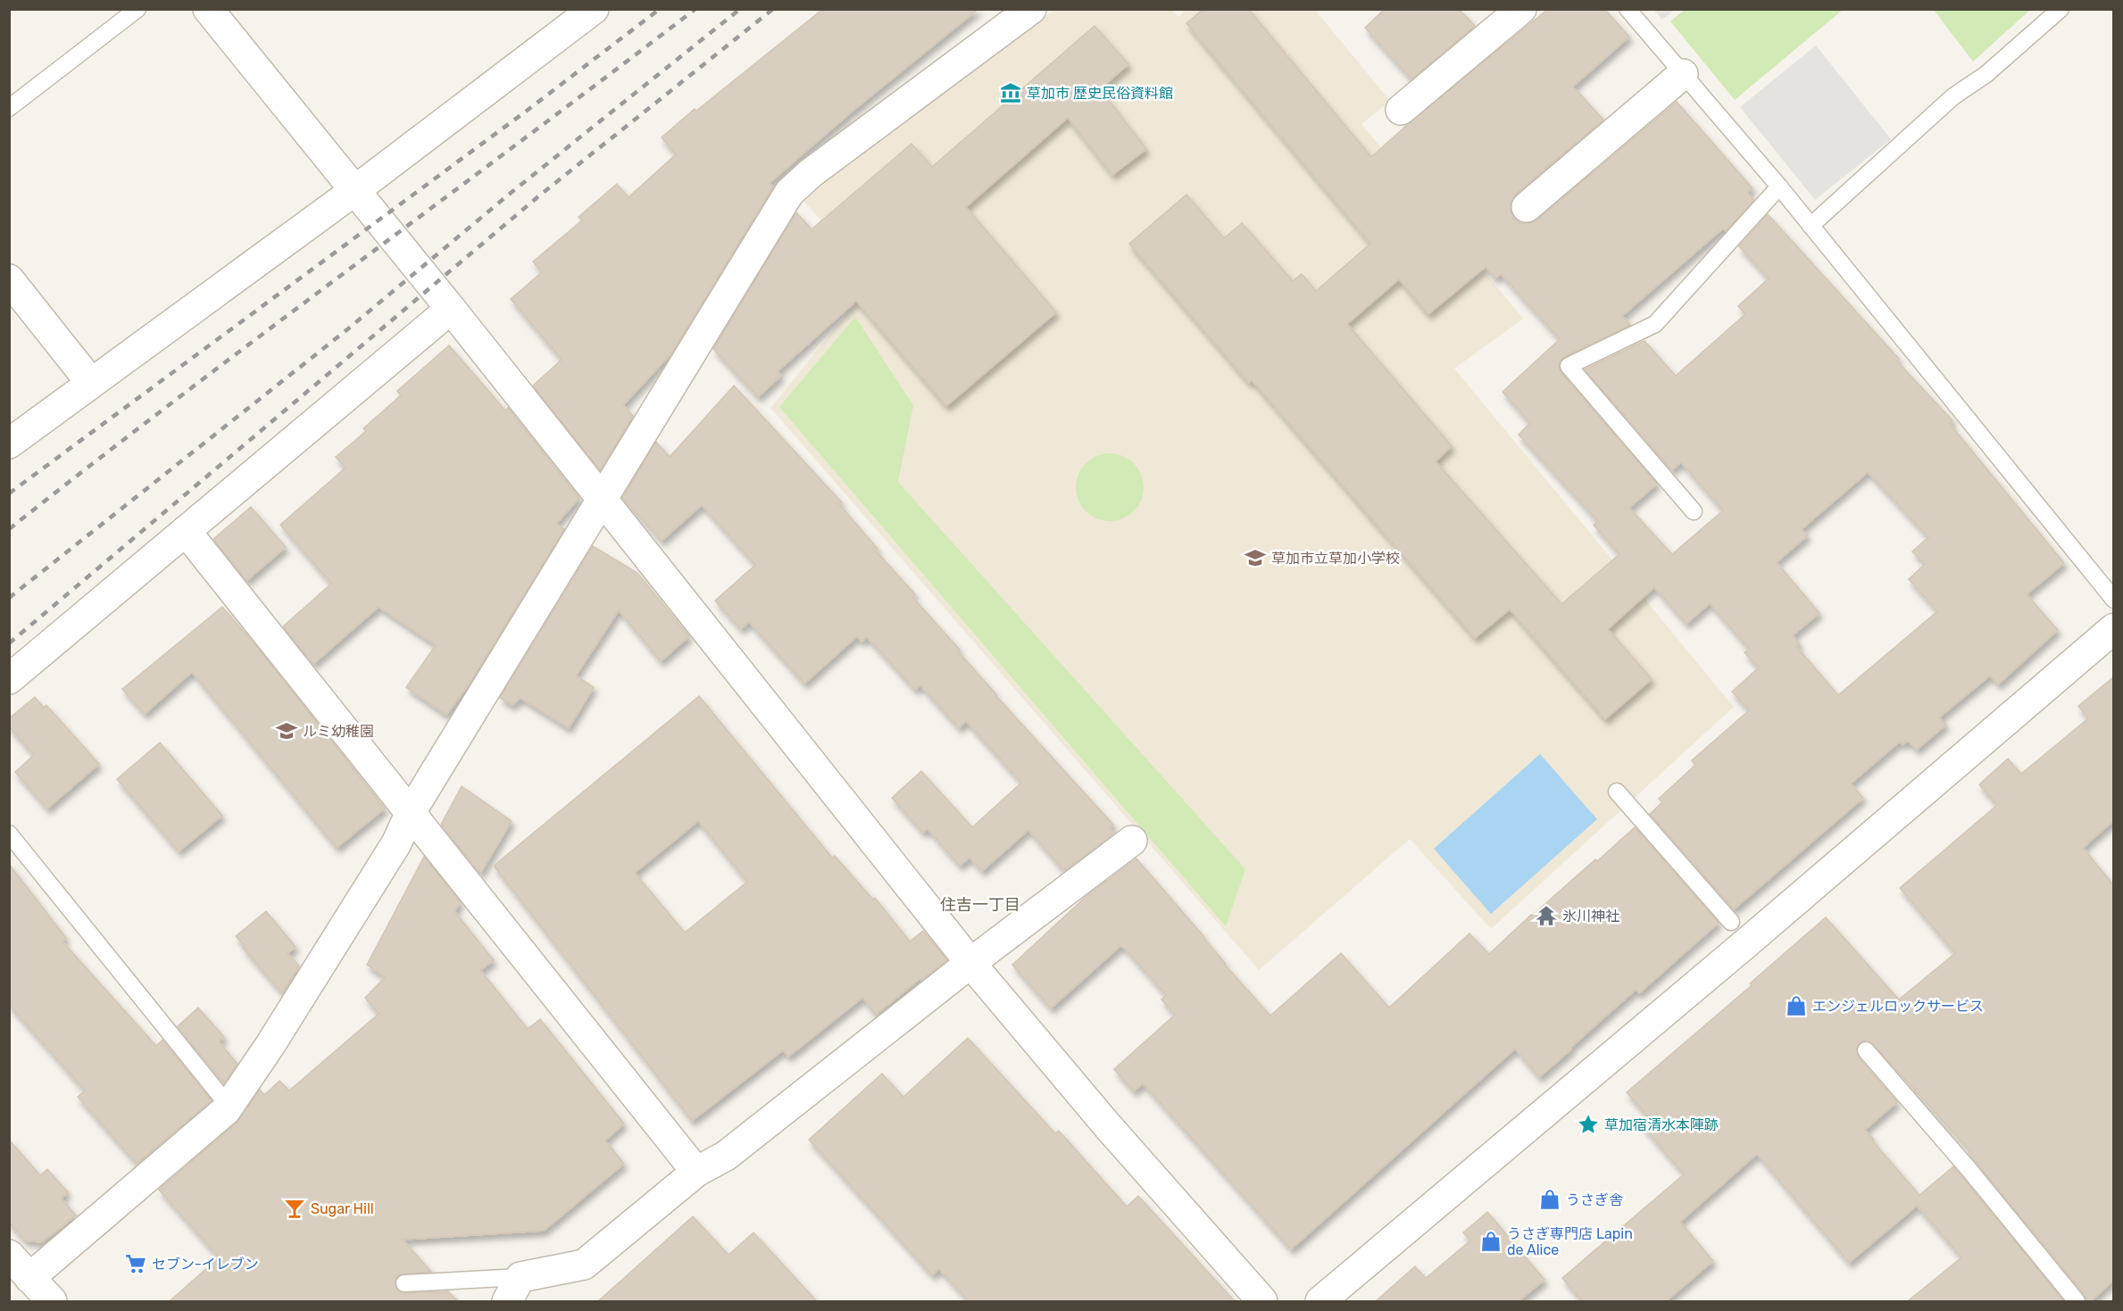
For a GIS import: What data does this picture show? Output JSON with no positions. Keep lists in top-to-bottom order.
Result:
{
  "districts": ["住吉一丁目"],
  "places": {
    "museum": ["草加市 歴史民俗資料館"],
    "school or university": ["草加市立草加小学校", "ルミ幼稚園"],
    "temple": ["氷川神社"],
    "shop": ["エンジェルロックサービス", "うさぎ舎", "うさぎ専門店 Lapin de Alice"],
    "place": ["草加宿清水本陣跡"],
    "bar": ["Sugar Hill"],
    "supermarket": ["セブン-イレブン"]
  }
}
